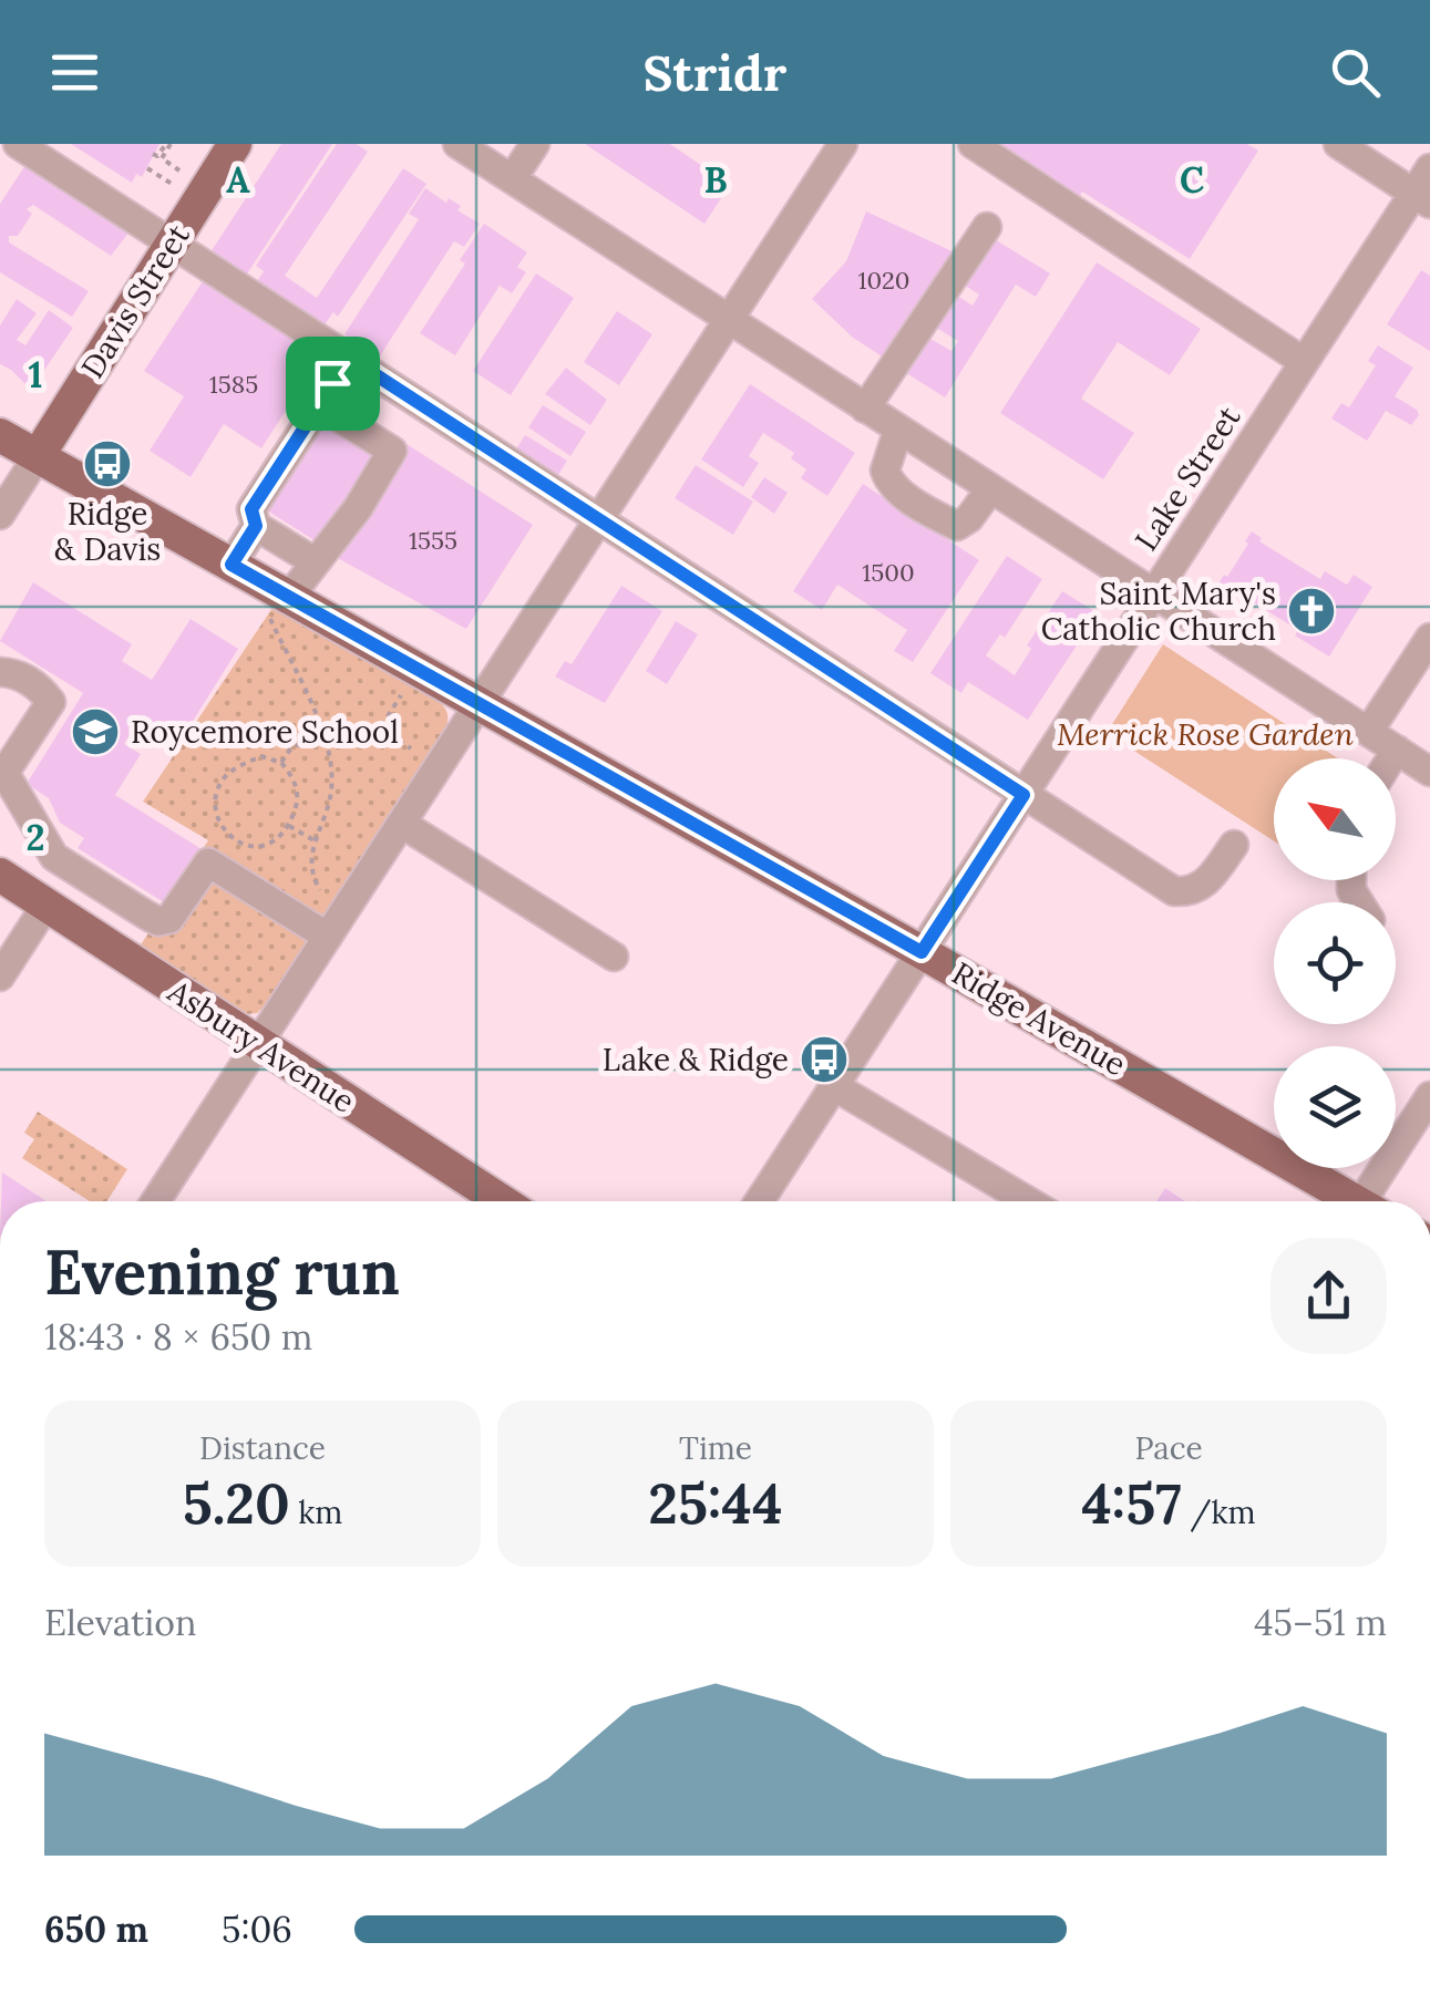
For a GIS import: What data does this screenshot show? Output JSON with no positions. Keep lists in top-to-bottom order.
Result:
{
  "streets": {
    "main road": ["Davis Street", "Ridge Avenue", "Asbury Avenue"],
    "street": ["Lake Street"]
  },
  "crossings": [
    ["Davis Street", "Ridge Avenue"],
    ["Lake Street", "Ridge Avenue"]
  ],
  "parks": ["Merrick Rose Garden"],
  "places": {
    "bus stop": ["Ridge & Davis", "Lake & Ridge"],
    "church": ["Saint Mary's Catholic Church"],
    "school or university": ["Roycemore School"]
  },
  "house_numbers": [
    "1020",
    "1585",
    "1555",
    "1500"
  ],
  "north": "top left",
  "page": {
    "header": "Stridr",
    "heading": ["Evening run", "18:43 · 8 × 650 m"],
    "stats": [
      ["Distance", "5.20 km"],
      ["Time", "25:44"],
      ["Pace", "4:57 /km"]
    ],
    "chart": ["Elevation", "45–51 m"],
    "list": [
      {
        "name": "650 m",
        "note": "5:06"
      }
    ]
  },
  "grid": {
    "columns": ["A", "B", "C"],
    "rows": ["1", "2"]
  }
}
